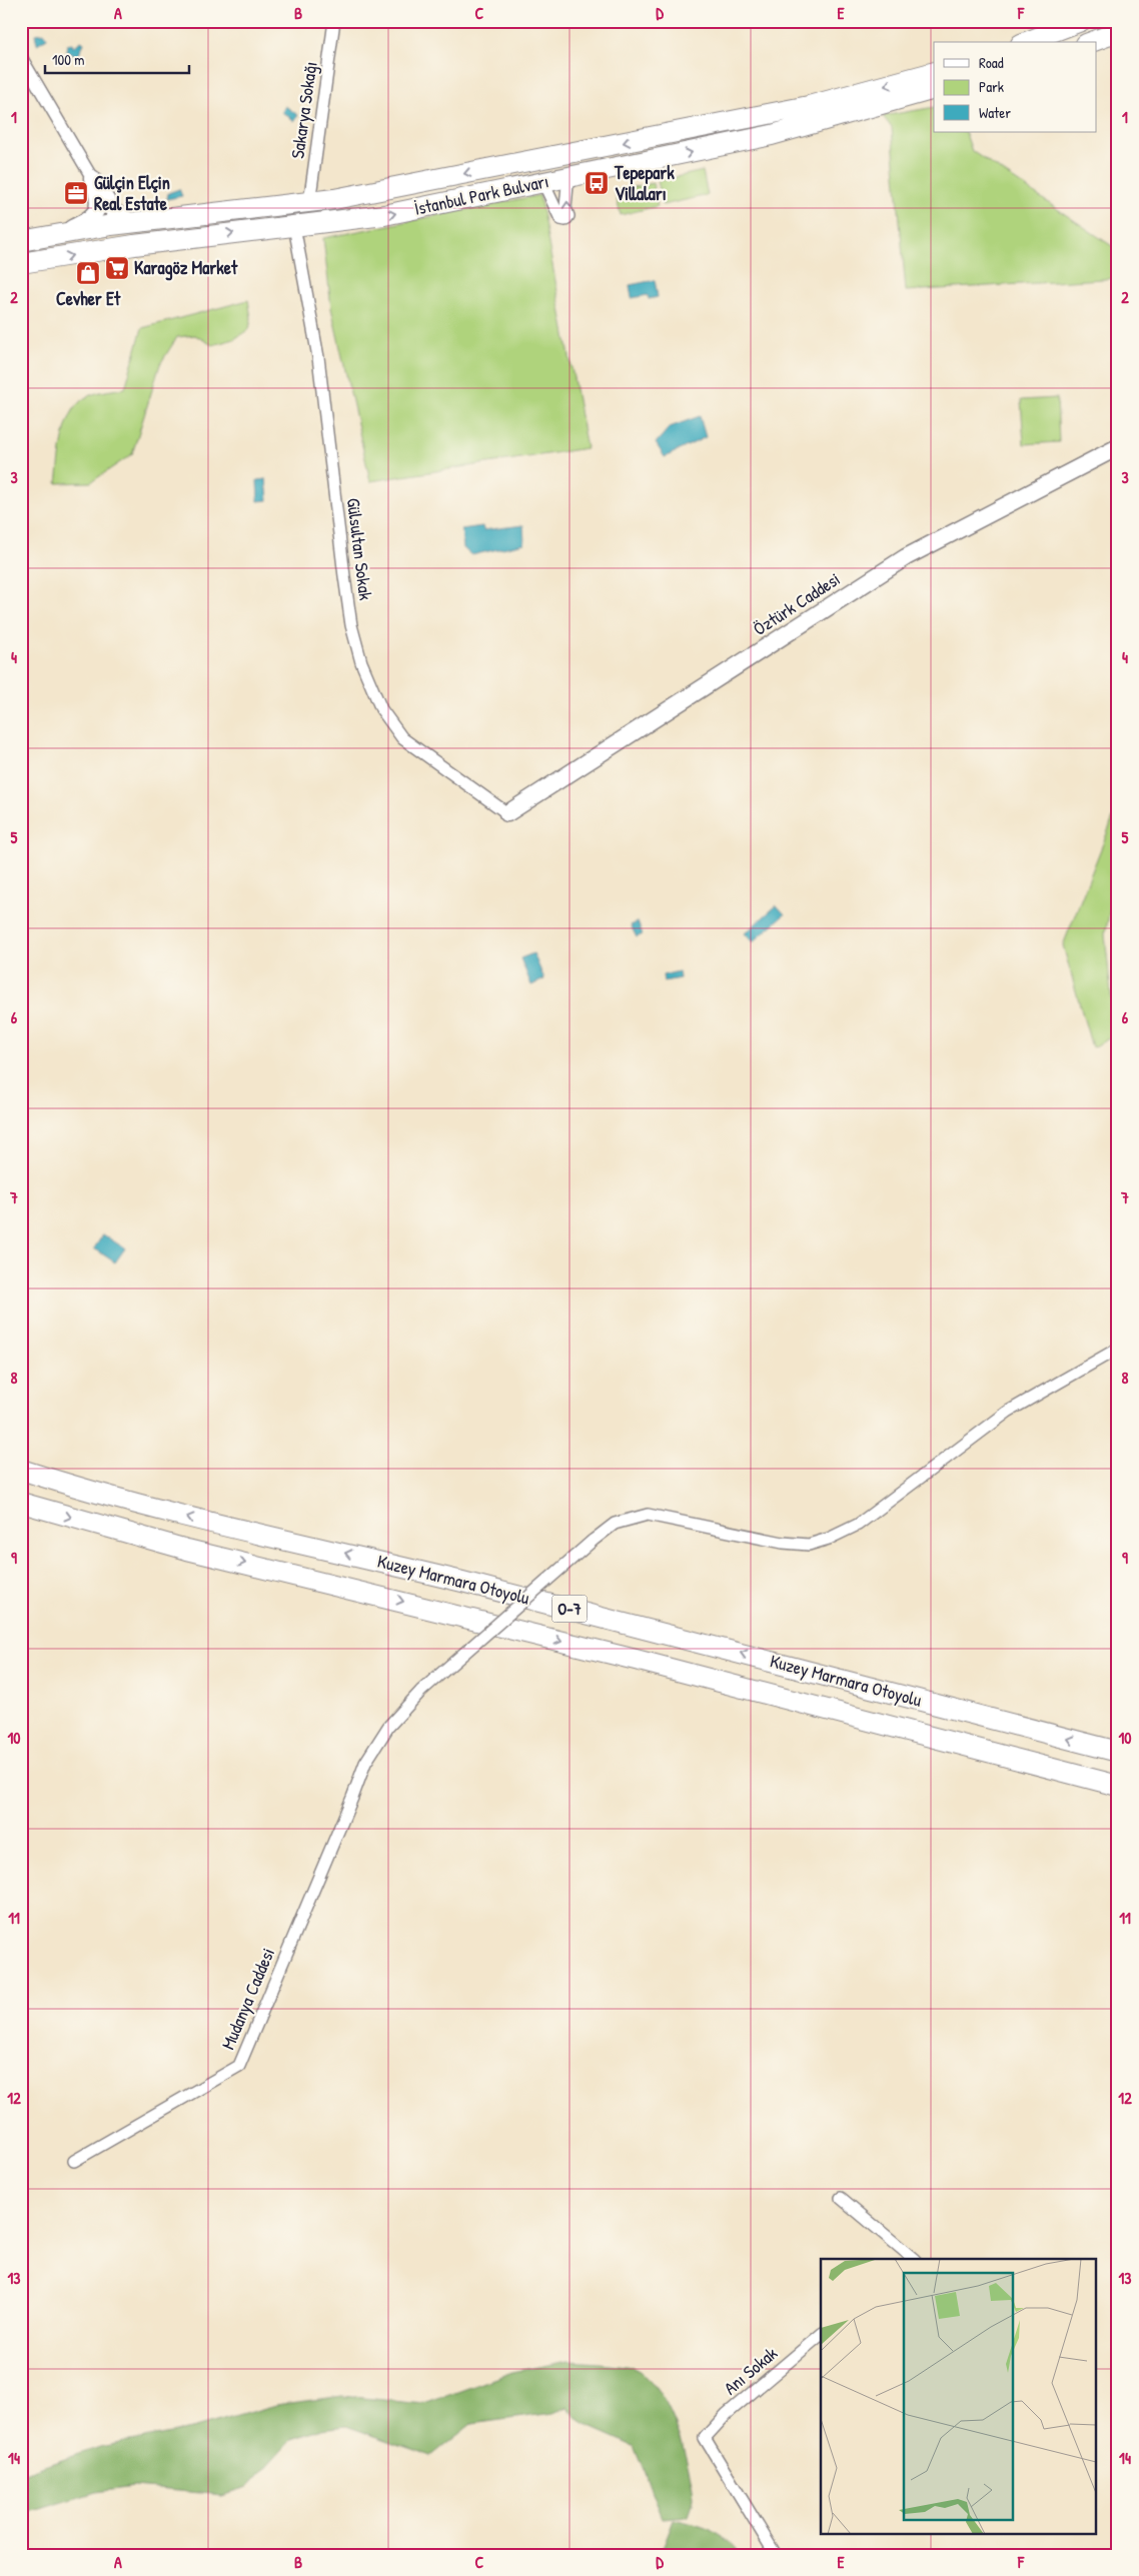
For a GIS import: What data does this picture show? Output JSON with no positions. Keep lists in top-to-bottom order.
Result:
{
  "streets": {
    "highway": ["İstanbul Park Bulvarı", "Kuzey Marmara Otoyolu", "O-7"],
    "street": [
      "Sakarya Sokağı",
      "Gülsultan Sokak",
      "Öztürk Caddesi",
      "Mudanya Caddesi",
      "Anı Sokak"
    ]
  },
  "crossings": [
    ["Sakarya Sokağı", "İstanbul Park Bulvarı"],
    ["İstanbul Park Bulvarı", "Gülsultan Sokak"],
    ["Gülsultan Sokak", "Öztürk Caddesi"]
  ],
  "places": {
    "bus stop": ["Tepepark Villaları"],
    "office": ["Gülçin Elçin Real Estate"],
    "supermarket": ["Karagöz Market"],
    "shop": ["Cevher Et"]
  },
  "legend": ["Road", "Park", "Water"],
  "scale_bar": "100 m",
  "grid": {
    "columns": [
      "A",
      "B",
      "C",
      "D",
      "E",
      "F"
    ],
    "rows": [
      "1",
      "2",
      "3",
      "4",
      "5",
      "6",
      "7",
      "8",
      "9",
      "10",
      "11",
      "12",
      "13",
      "14"
    ]
  }
}
